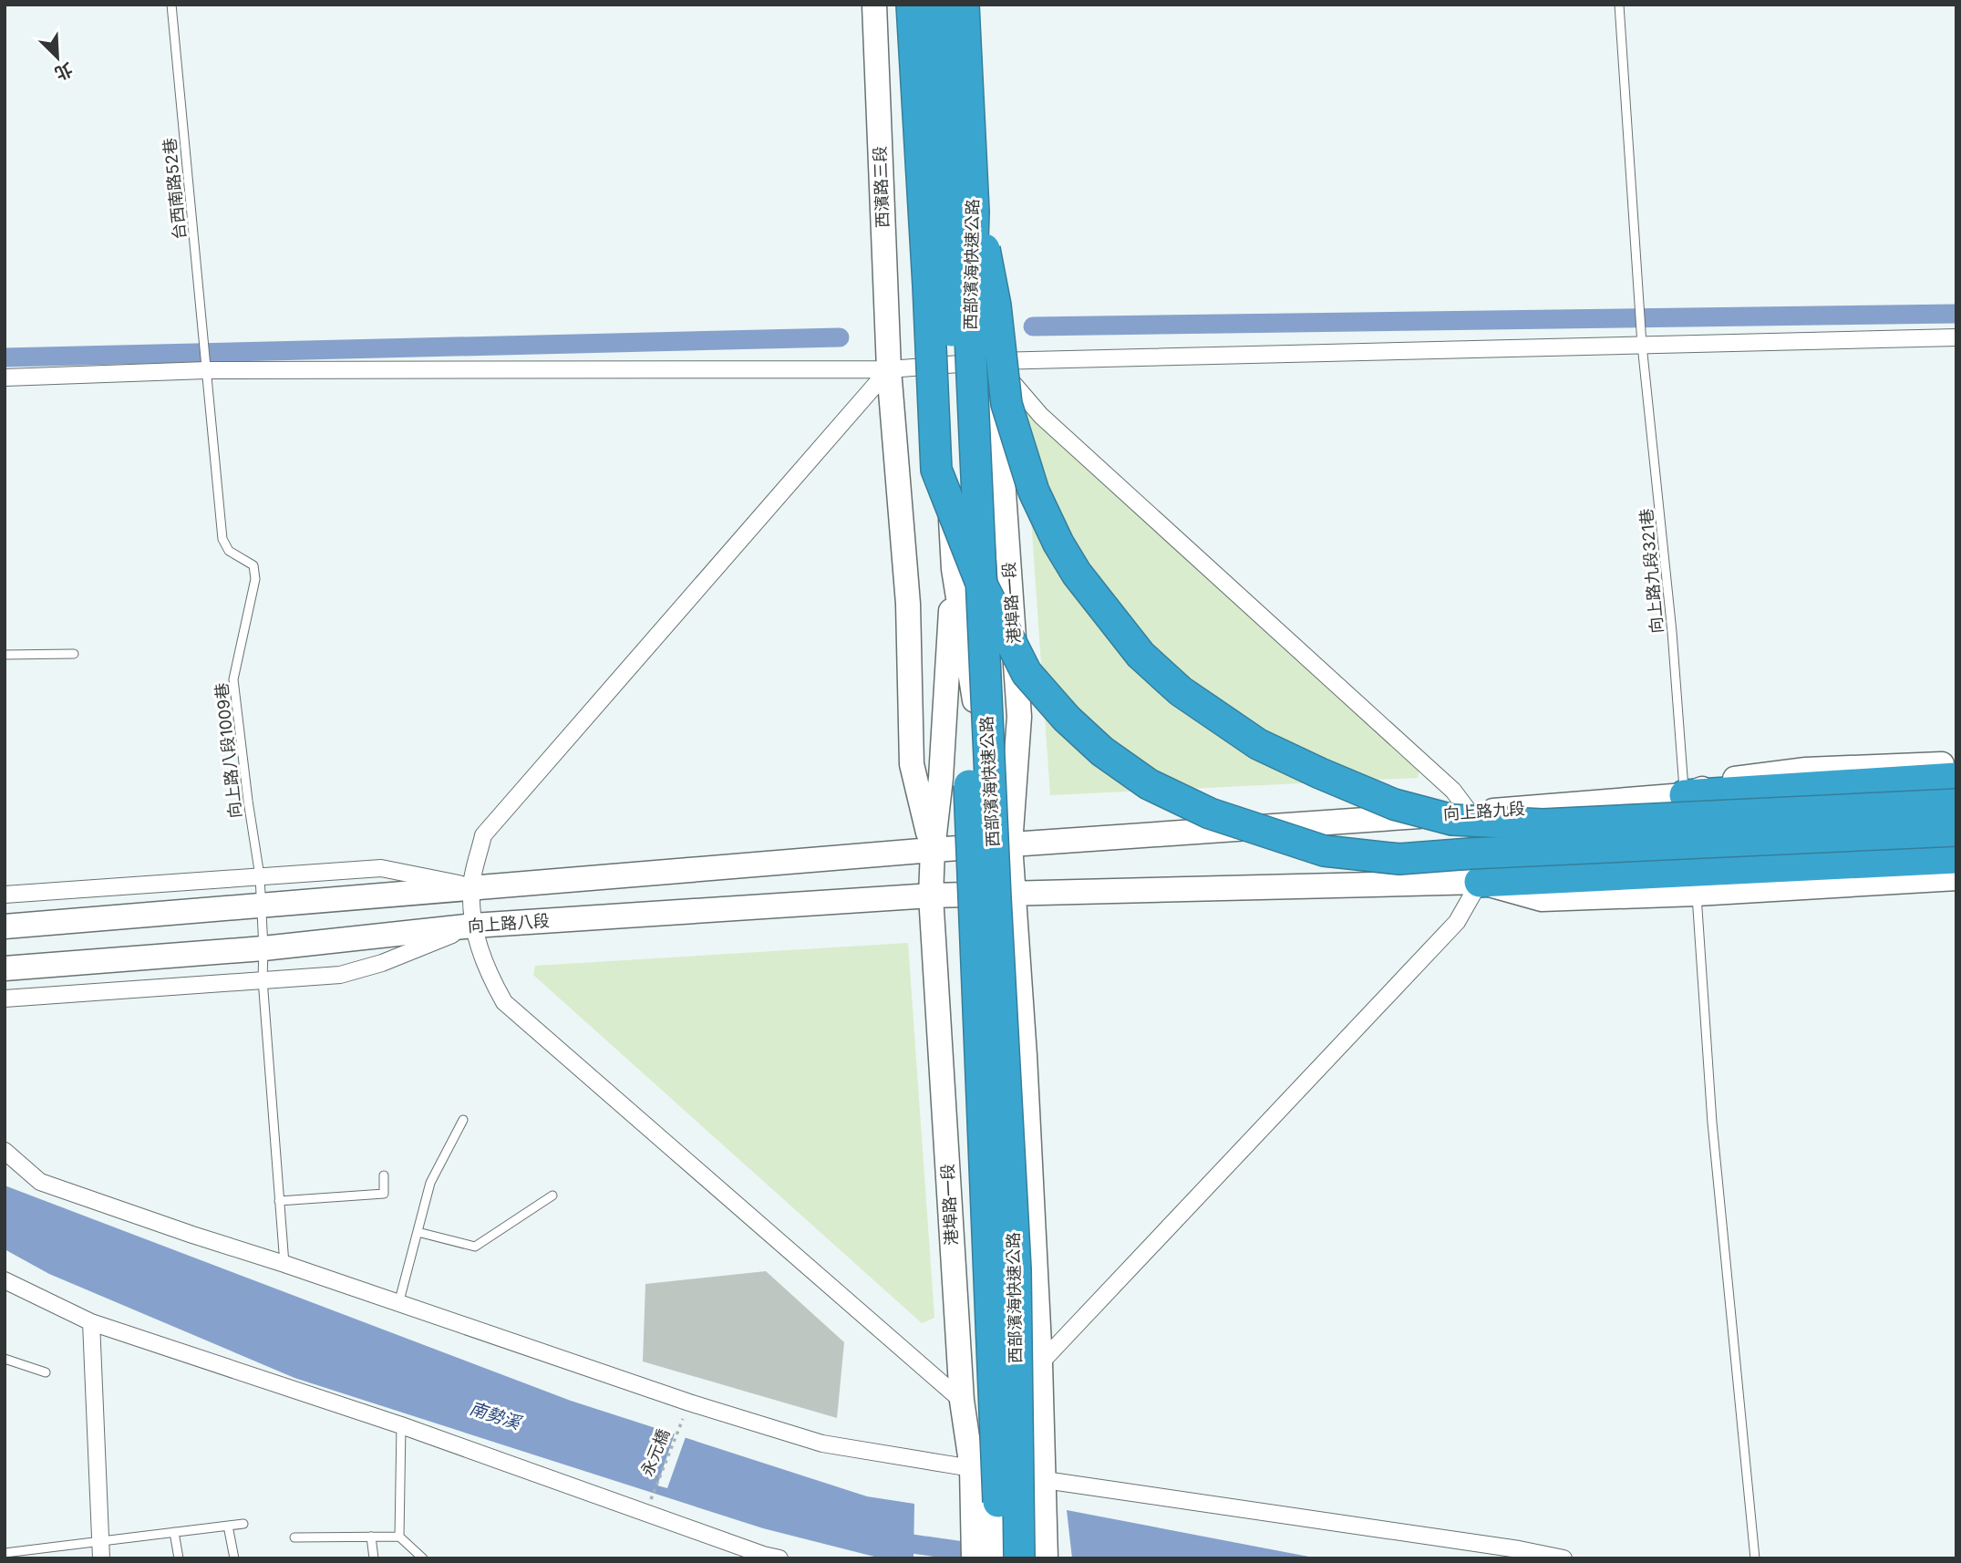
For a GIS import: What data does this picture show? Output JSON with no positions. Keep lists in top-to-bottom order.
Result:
{
  "streets": {
    "highway": ["西部濱海快速公路"],
    "street": [
      "西濱路三段",
      "港埠路一段",
      "向上路九段",
      "向上路八段"
    ],
    "lane": ["台西南路52巷", "向上路九段321巷", "向上路八段1009巷"],
    "path": ["永元橋"]
  },
  "crossings": [
    ["西濱路三段", "港埠路一段"],
    ["台西南路52巷", "向上路八段1009巷"],
    ["向上路九段321巷", "向上路九段"],
    ["港埠路一段", "向上路九段"],
    ["港埠路一段", "向上路八段"]
  ],
  "water": ["南勢溪"],
  "north": "bottom right"
}
